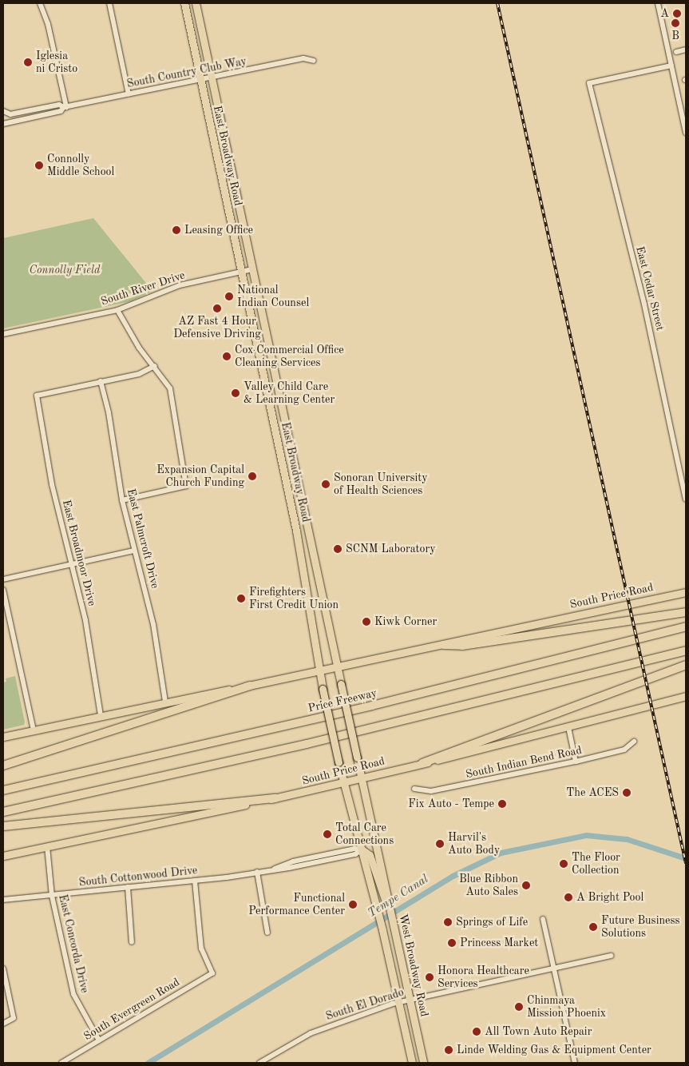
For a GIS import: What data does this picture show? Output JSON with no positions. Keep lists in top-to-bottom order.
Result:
{
  "streets": {
    "highway": ["Price Freeway"],
    "main road": ["East Broadway Road", "South Price Road", "West Broadway Road"],
    "street": [
      "South Country Club Way",
      "South River Drive",
      "East Cedar Street",
      "East Palmcroft Drive",
      "East Broadmoor Drive",
      "South Indian Bend Road",
      "South Cottonwood Drive",
      "East Concorda Drive",
      "South El Dorado",
      "South Evergreen Road"
    ]
  },
  "crossings": [
    ["South Country Club Way", "East Broadway Road"],
    ["East Broadway Road", "South River Drive"],
    ["East Broadway Road", "South Price Road"],
    ["East Broadway Road", "West Broadway Road"],
    ["East Palmcroft Drive", "East Broadmoor Drive"],
    ["East Palmcroft Drive", "South Price Road"],
    ["East Broadmoor Drive", "South Price Road"],
    ["South Price Road", "East Concorda Drive"],
    ["South Price Road", "West Broadway Road"],
    ["South Cottonwood Drive", "East Concorda Drive"],
    ["South Cottonwood Drive", "West Broadway Road"],
    ["South Cottonwood Drive", "South Evergreen Road"],
    ["East Concorda Drive", "South Evergreen Road"],
    ["West Broadway Road", "South El Dorado"]
  ],
  "water": ["Tempe Canal"],
  "parks": ["Connolly Field"],
  "places": [
    "A",
    "B",
    "Iglesia ni Cristo",
    "Connolly Middle School",
    "Leasing Office",
    "National Indian Counsel",
    "AZ Fast 4 Hour Defensive Driving",
    "Cox Commercial Office Cleaning Services",
    "Valley Child Care & Learning Center",
    "Expansion Capital Church Funding",
    "Sonoran University of Health Sciences",
    "SCNM Laboratory",
    "Firefighters First Credit Union",
    "Kiwk Corner",
    "The ACES",
    "Fix Auto - Tempe",
    "Total Care Connections",
    "Harvil's Auto Body",
    "The Floor Collection",
    "Blue Ribbon Auto Sales",
    "A Bright Pool",
    "Functional Performance Center",
    "Springs of Life",
    "Future Business Solutions",
    "Princess Market",
    "Honora Healthcare Services",
    "Chinmaya Mission Phoenix",
    "All Town Auto Repair",
    "Linde Welding Gas & Equipment Center"
  ]
}
